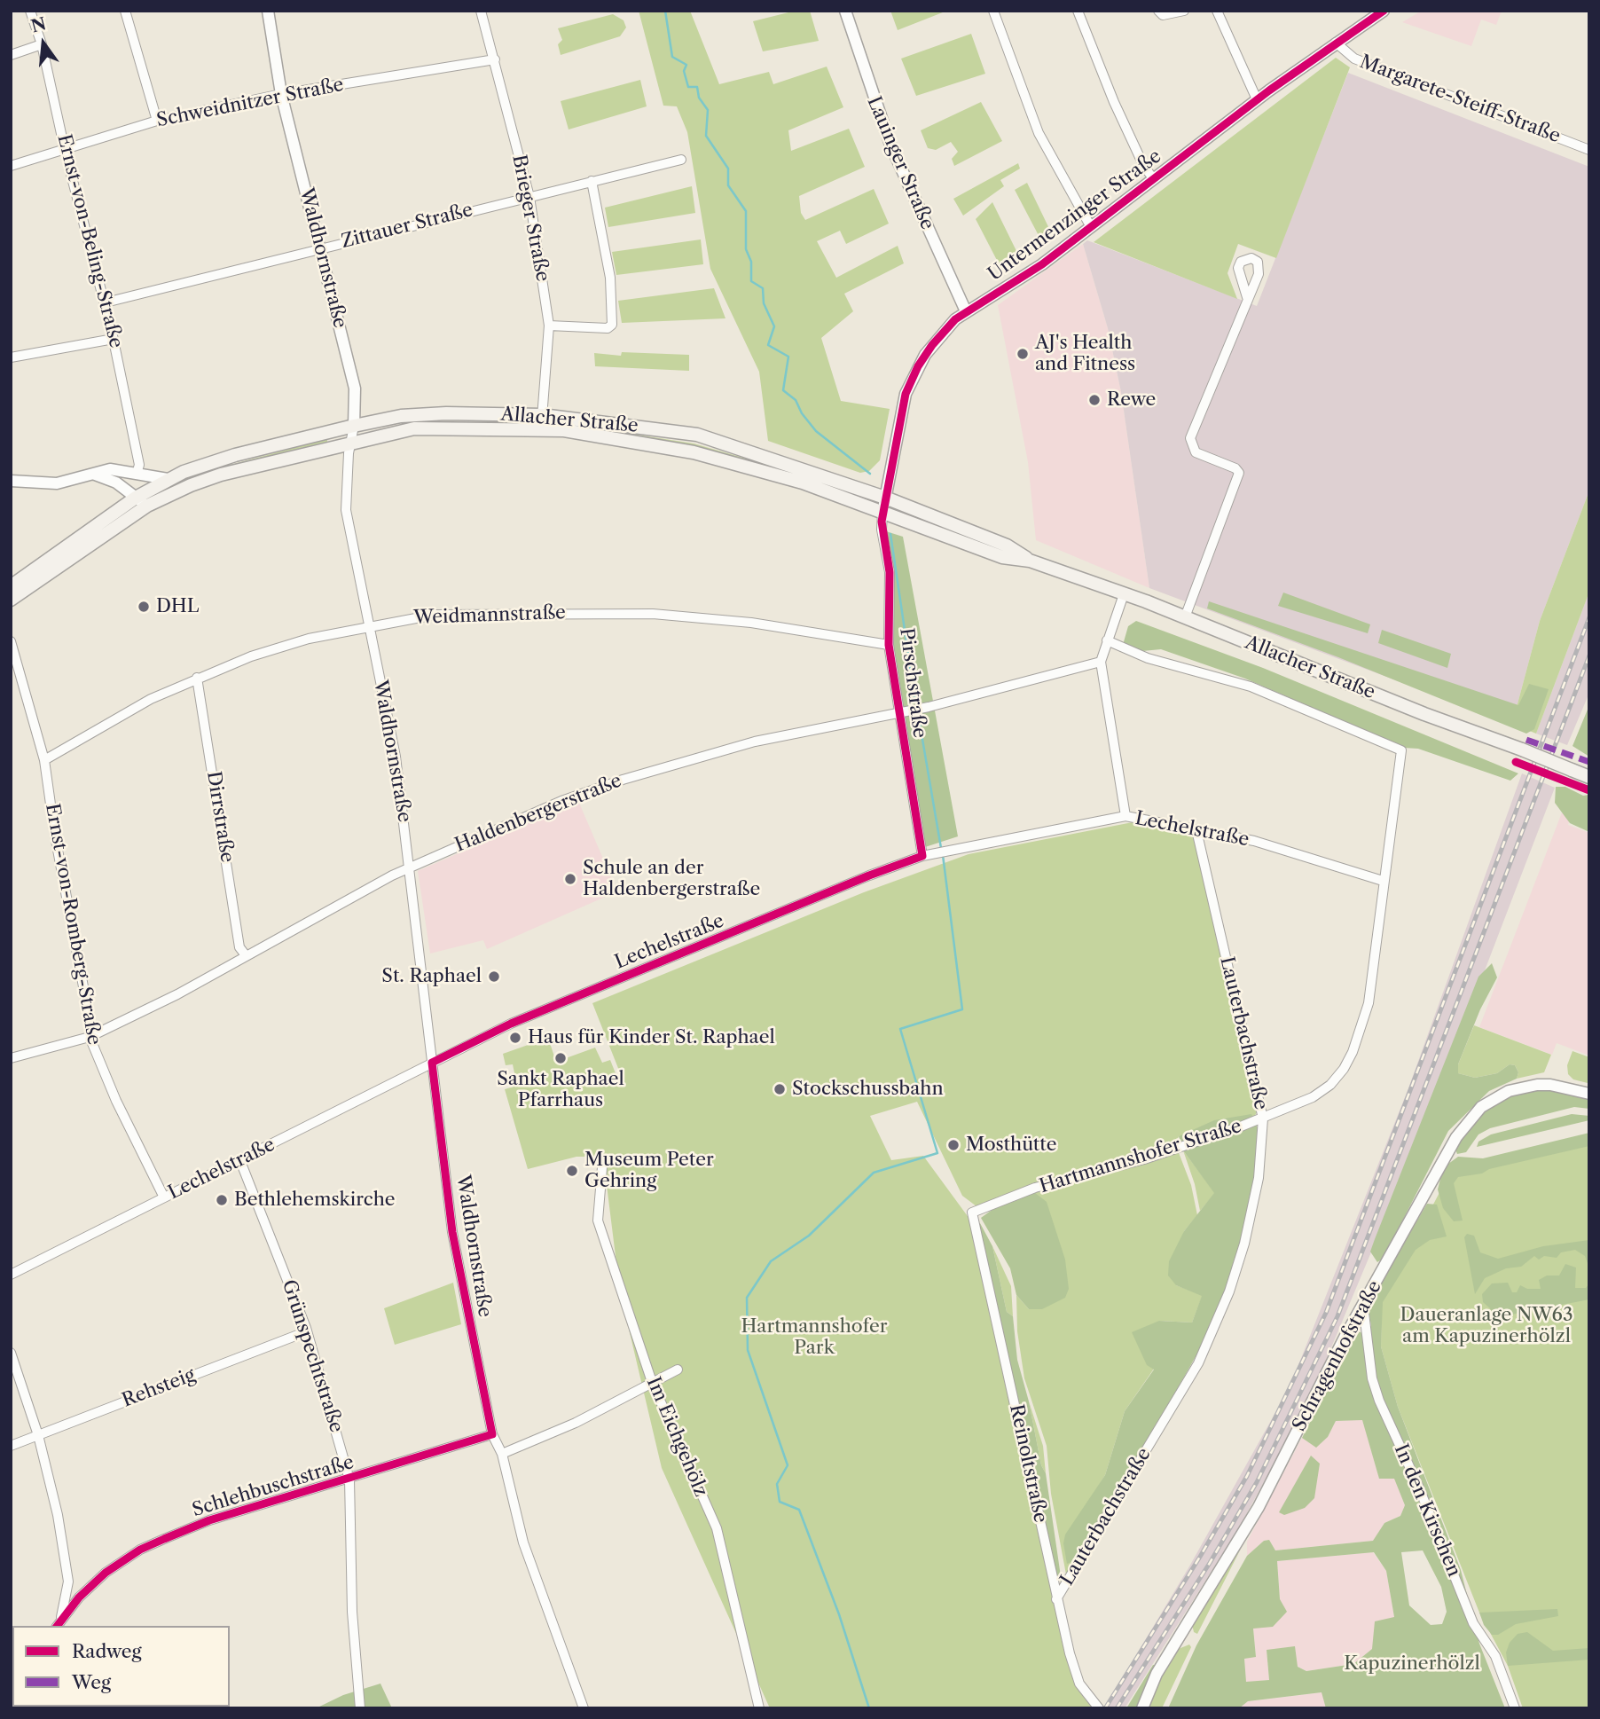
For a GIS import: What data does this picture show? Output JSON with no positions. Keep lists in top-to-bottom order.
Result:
{
  "streets": {
    "main road": ["Allacher Straße"],
    "street": [
      "Margarete-Steiff-Straße",
      "Schweidnitzer Straße",
      "Lauinger Straße",
      "Untermenzinger Straße",
      "Brieger Straße",
      "Zittauer Straße",
      "Ernst-von-Beling-Straße",
      "Waldhornstraße",
      "Weidmannstraße",
      "Pirschstraße",
      "Haldenbergerstraße",
      "Dirrstraße",
      "Lechelstraße",
      "Ernst-von-Romberg-Straße",
      "Lauterbachstraße",
      "Hartmannshofer Straße",
      "Grünspechtstraße",
      "Schragenhofstraße",
      "Rehsteig",
      "Im Eichgehölz",
      "Reinoltstraße",
      "Schlehbuschstraße",
      "In den Kirschen"
    ]
  },
  "crossings": [
    ["Margarete-Steiff-Straße", "Untermenzinger Straße"],
    ["Schweidnitzer Straße", "Brieger Straße"],
    ["Schweidnitzer Straße", "Ernst-von-Beling-Straße"],
    ["Schweidnitzer Straße", "Waldhornstraße"],
    ["Lauinger Straße", "Untermenzinger Straße"],
    ["Untermenzinger Straße", "Allacher Straße"],
    ["Untermenzinger Straße", "Pirschstraße"],
    ["Brieger Straße", "Zittauer Straße"],
    ["Brieger Straße", "Allacher Straße"],
    ["Zittauer Straße", "Ernst-von-Beling-Straße"],
    ["Zittauer Straße", "Waldhornstraße"],
    ["Ernst-von-Beling-Straße", "Allacher Straße"],
    ["Waldhornstraße", "Allacher Straße"],
    ["Waldhornstraße", "Weidmannstraße"],
    ["Waldhornstraße", "Haldenbergerstraße"],
    ["Waldhornstraße", "Lechelstraße"],
    ["Waldhornstraße", "Schlehbuschstraße"],
    ["Allacher Straße", "Pirschstraße"],
    ["Weidmannstraße", "Pirschstraße"],
    ["Weidmannstraße", "Dirrstraße"],
    ["Weidmannstraße", "Ernst-von-Romberg-Straße"],
    ["Pirschstraße", "Haldenbergerstraße"],
    ["Pirschstraße", "Lechelstraße"],
    ["Haldenbergerstraße", "Dirrstraße"],
    ["Haldenbergerstraße", "Ernst-von-Romberg-Straße"],
    ["Lechelstraße", "Ernst-von-Romberg-Straße"],
    ["Lechelstraße", "Lauterbachstraße"],
    ["Lechelstraße", "Hartmannshofer Straße"],
    ["Lechelstraße", "Grünspechtstraße"],
    ["Lauterbachstraße", "Hartmannshofer Straße"],
    ["Lauterbachstraße", "Reinoltstraße"],
    ["Hartmannshofer Straße", "Reinoltstraße"],
    ["Grünspechtstraße", "Rehsteig"],
    ["Grünspechtstraße", "Schlehbuschstraße"],
    ["Schragenhofstraße", "In den Kirschen"]
  ],
  "parks": ["Daueranlage NW63 am Kapuzinerhölzl", "Hartmannshofer Park", "Kapuzinerhölzl"],
  "places": [
    "AJ's Health and Fitness",
    "Rewe",
    "DHL",
    "Schule an der Haldenbergerstraße",
    "St. Raphael",
    "Haus für Kinder St. Raphael",
    "Sankt Raphael Pfarrhaus",
    "Stockschussbahn",
    "Mosthütte",
    "Museum Peter Gehring",
    "Bethlehemskirche"
  ],
  "legend": ["Radweg", "Weg"],
  "north": "top"
}
